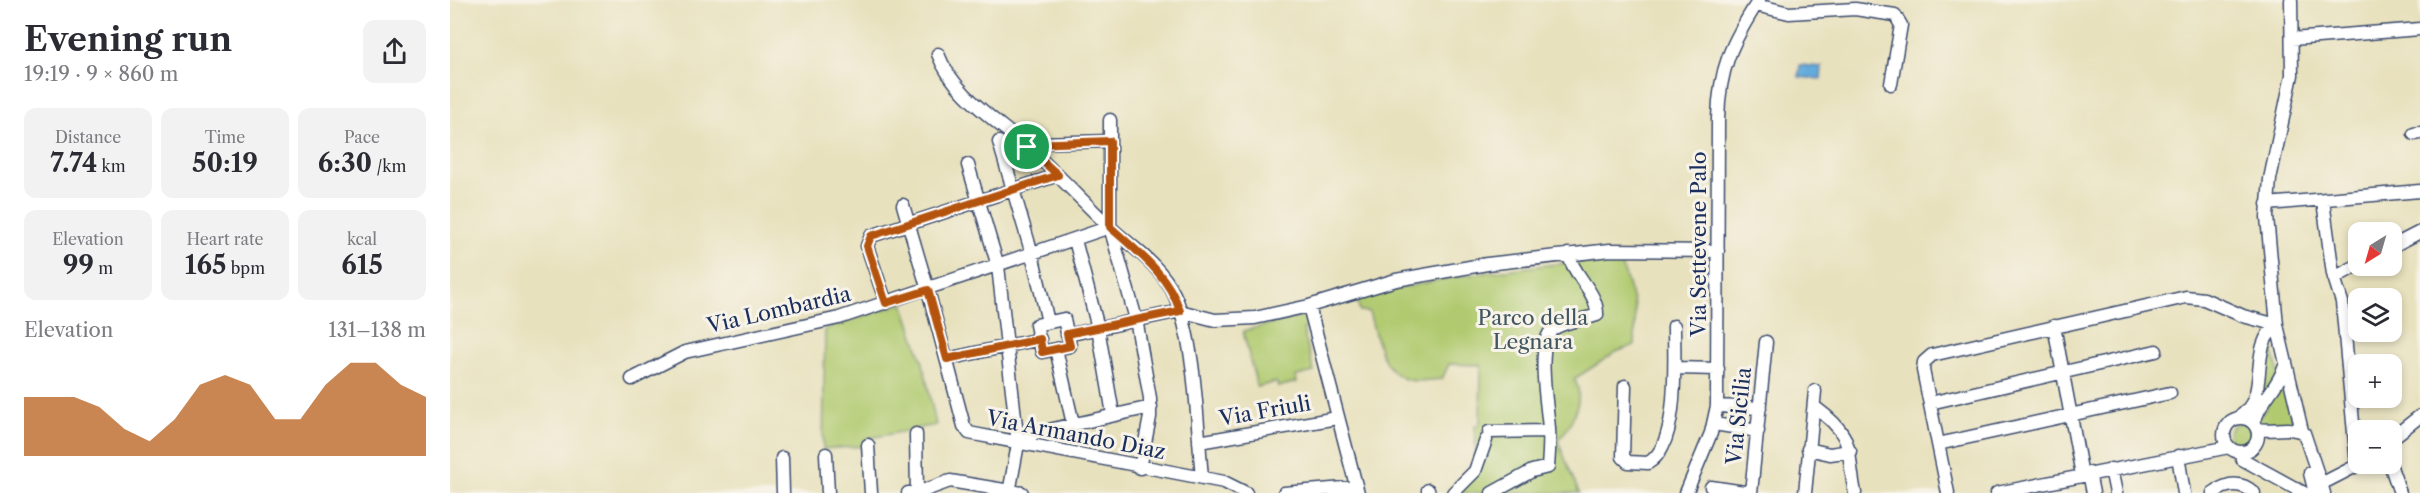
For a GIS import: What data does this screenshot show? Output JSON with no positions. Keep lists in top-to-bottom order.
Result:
{
  "streets": {
    "street": [
      "Via Settevene Palo",
      "Via Lombardia",
      "Via Friuli",
      "Via Sicilia",
      "Via Armando Diaz"
    ]
  },
  "crossings": [
    ["Via Lombardia", "Via Armando Diaz"]
  ],
  "parks": ["Parco della Legnara"],
  "north": "bottom left",
  "page": {
    "heading": ["Evening run", "19:19 · 9 × 860 m"],
    "stats": [
      ["Distance", "7.74 km"],
      ["Time", "50:19"],
      ["Pace", "6:30 /km"],
      ["Elevation", "99 m"],
      ["Heart rate", "165 bpm"],
      ["kcal", "615"]
    ],
    "map_buttons": ["+", "−"],
    "chart": ["Elevation", "131–138 m"]
  }
}
